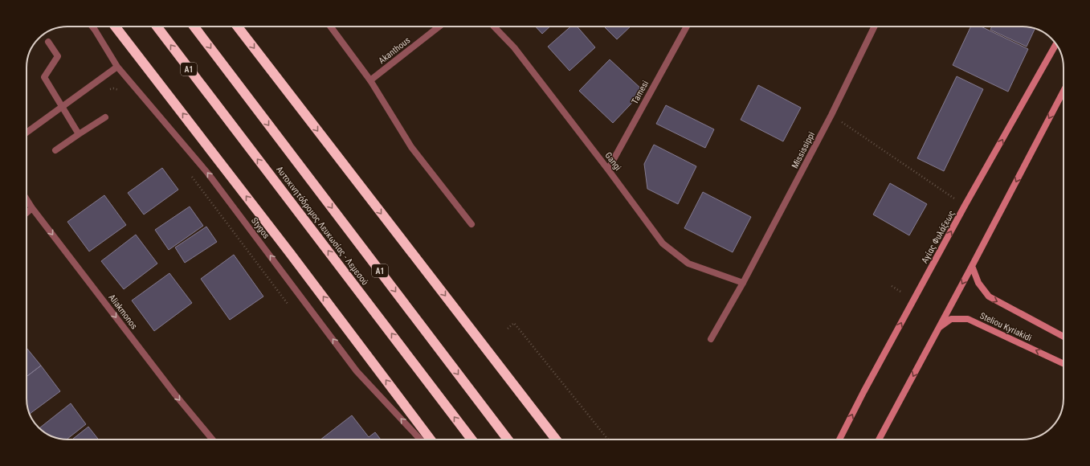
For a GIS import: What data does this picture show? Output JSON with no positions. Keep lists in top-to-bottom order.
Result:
{
  "streets": {
    "highway": ["A1", "Αυτοκινητόδρομος Λευκωσίας - Λεμεσού"],
    "main road": ["Αγίας Φυλάξεως", "Steliou Kyriakidi"],
    "street": [
      "Akanthous",
      "Tamesi",
      "Mississippi",
      "Gangi",
      "Stygos",
      "Aliakmonos"
    ]
  },
  "crossings": [
    ["Tamesi", "Gangi"],
    ["Mississippi", "Gangi"]
  ],
  "one_way": ["Stygos", "Aliakmonos"]
}
